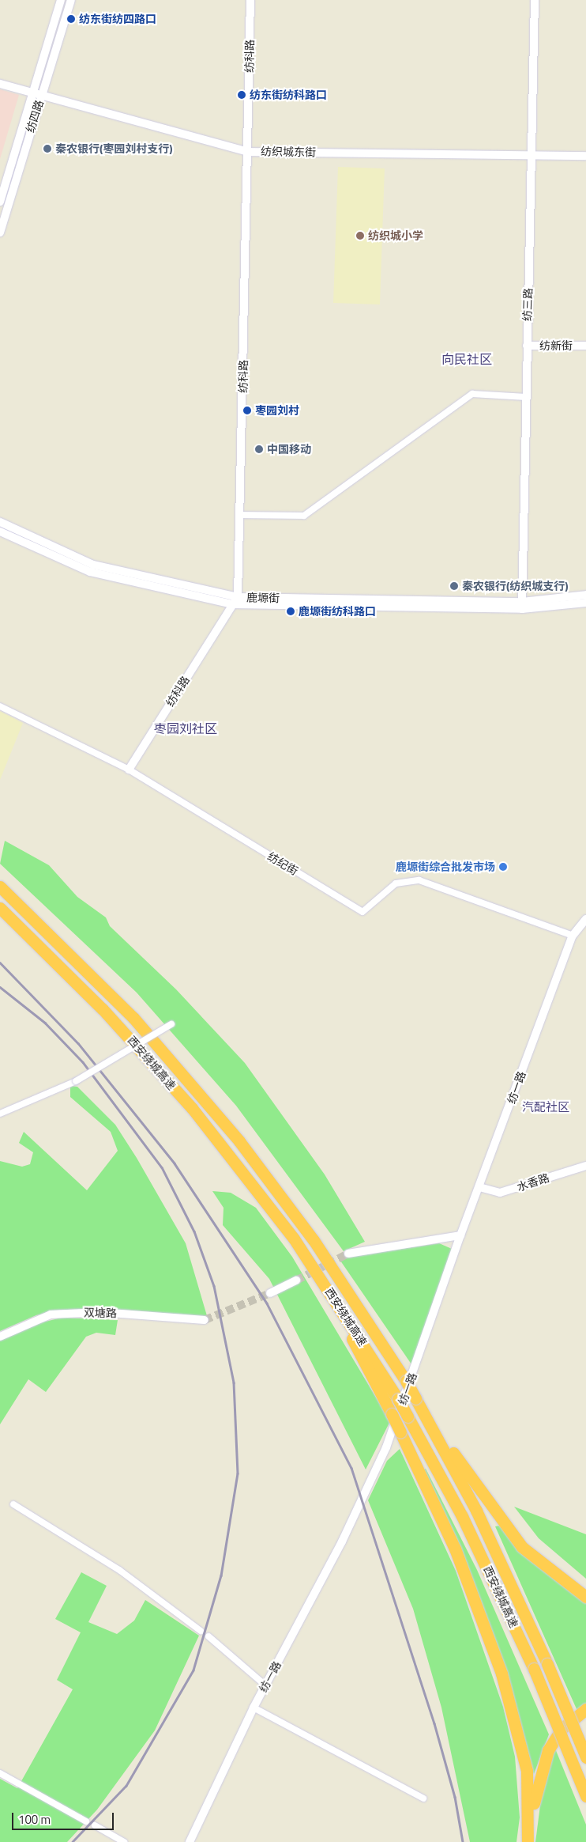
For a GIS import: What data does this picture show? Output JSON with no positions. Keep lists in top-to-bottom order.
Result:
{
  "streets": {
    "highway": ["西安绕城高速"],
    "street": [
      "纺科路",
      "纺四路",
      "纺织城东街",
      "纺三路",
      "纺新街",
      "鹿塬街",
      "纺纪街",
      "纺一路",
      "水香路",
      "双塘路"
    ]
  },
  "crossings": [
    ["纺科路", "纺织城东街"],
    ["纺科路", "鹿塬街"],
    ["纺科路", "纺纪街"],
    ["纺四路", "纺织城东街"],
    ["纺织城东街", "纺三路"],
    ["纺三路", "纺新街"],
    ["纺三路", "鹿塬街"],
    ["纺纪街", "纺一路"],
    ["纺一路", "水香路"]
  ],
  "districts": ["向民社区", "枣园刘社区", "汽配社区"],
  "places": [
    "纺东街纺四路口",
    "纺东街纺科路口",
    "秦农银行(枣园刘村支行)",
    "纺织城小学",
    "枣园刘村",
    "中国移动",
    "秦农银行(纺织城支行)",
    "鹿塬街纺科路口",
    "鹿塬街综合批发市场"
  ],
  "scale_bar": "100 m"
}
